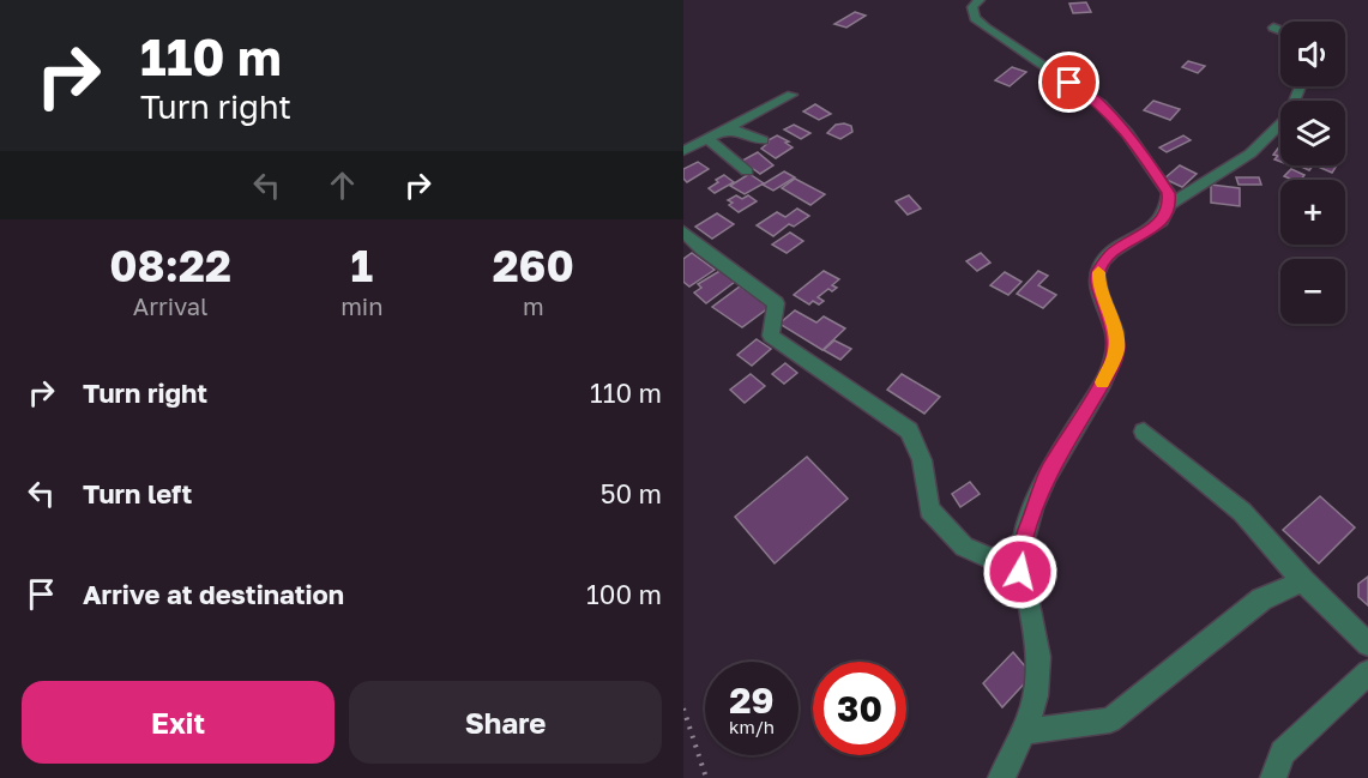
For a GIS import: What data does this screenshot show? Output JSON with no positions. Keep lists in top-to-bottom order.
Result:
{
  "page": {
    "turn": ["110 m", "Turn right"],
    "map_buttons": ["+", "−"],
    "eta": [
      "08:22",
      "Arrival",
      "1",
      "min",
      "260",
      "m"
    ],
    "list": [
      {
        "name": "Turn right",
        "value": "110 m"
      },
      {
        "name": "Turn left",
        "value": "50 m"
      },
      {
        "name": "Arrive at destination",
        "value": "100 m"
      }
    ],
    "speed": "29 km/h",
    "limit": "30",
    "buttons": ["Exit", "Share"]
  }
}
